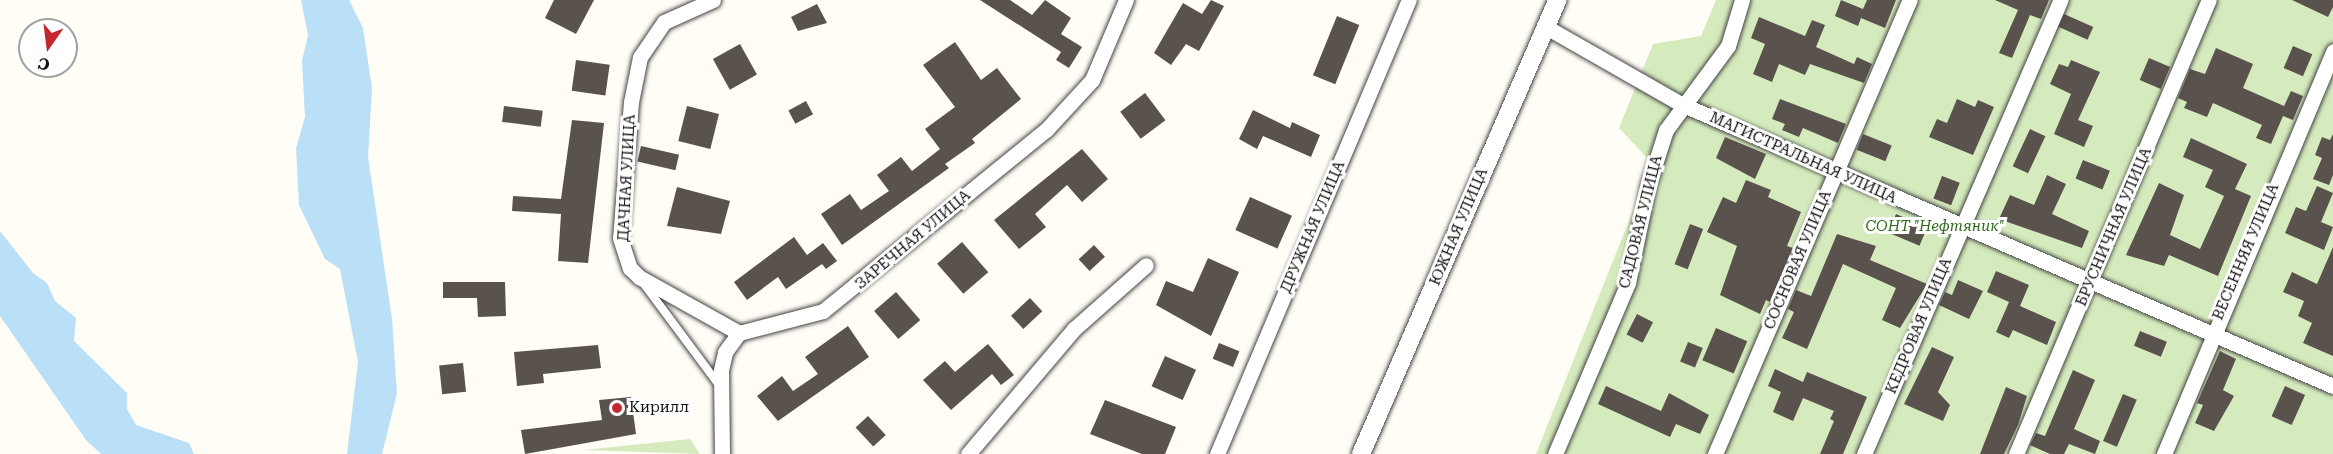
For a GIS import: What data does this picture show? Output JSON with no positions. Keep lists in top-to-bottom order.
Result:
{
  "streets": {
    "street": [
      "МАГИСТРАЛЬНАЯ УЛИЦА",
      "ДАЧНАЯ УЛИЦА",
      "САДОВАЯ УЛИЦА",
      "ДРУЖНАЯ УЛИЦА",
      "ЮЖНАЯ УЛИЦА",
      "БРУСНИЧНАЯ УЛИЦА",
      "ЗАРЕЧНАЯ УЛИЦА",
      "ВЕСЕННЯЯ УЛИЦА",
      "СОСНОВАЯ УЛИЦА",
      "КЕДРОВАЯ УЛИЦА"
    ]
  },
  "crossings": [
    ["МАГИСТРАЛЬНАЯ УЛИЦА", "САДОВАЯ УЛИЦА"],
    ["МАГИСТРАЛЬНАЯ УЛИЦА", "ЮЖНАЯ УЛИЦА"],
    ["МАГИСТРАЛЬНАЯ УЛИЦА", "БРУСНИЧНАЯ УЛИЦА"],
    ["МАГИСТРАЛЬНАЯ УЛИЦА", "ВЕСЕННЯЯ УЛИЦА"],
    ["МАГИСТРАЛЬНАЯ УЛИЦА", "СОСНОВАЯ УЛИЦА"],
    ["МАГИСТРАЛЬНАЯ УЛИЦА", "КЕДРОВАЯ УЛИЦА"]
  ],
  "parks": ["СОНТ \"Нефтяник\""],
  "places": ["Кирилл"],
  "north": "bottom"
}
